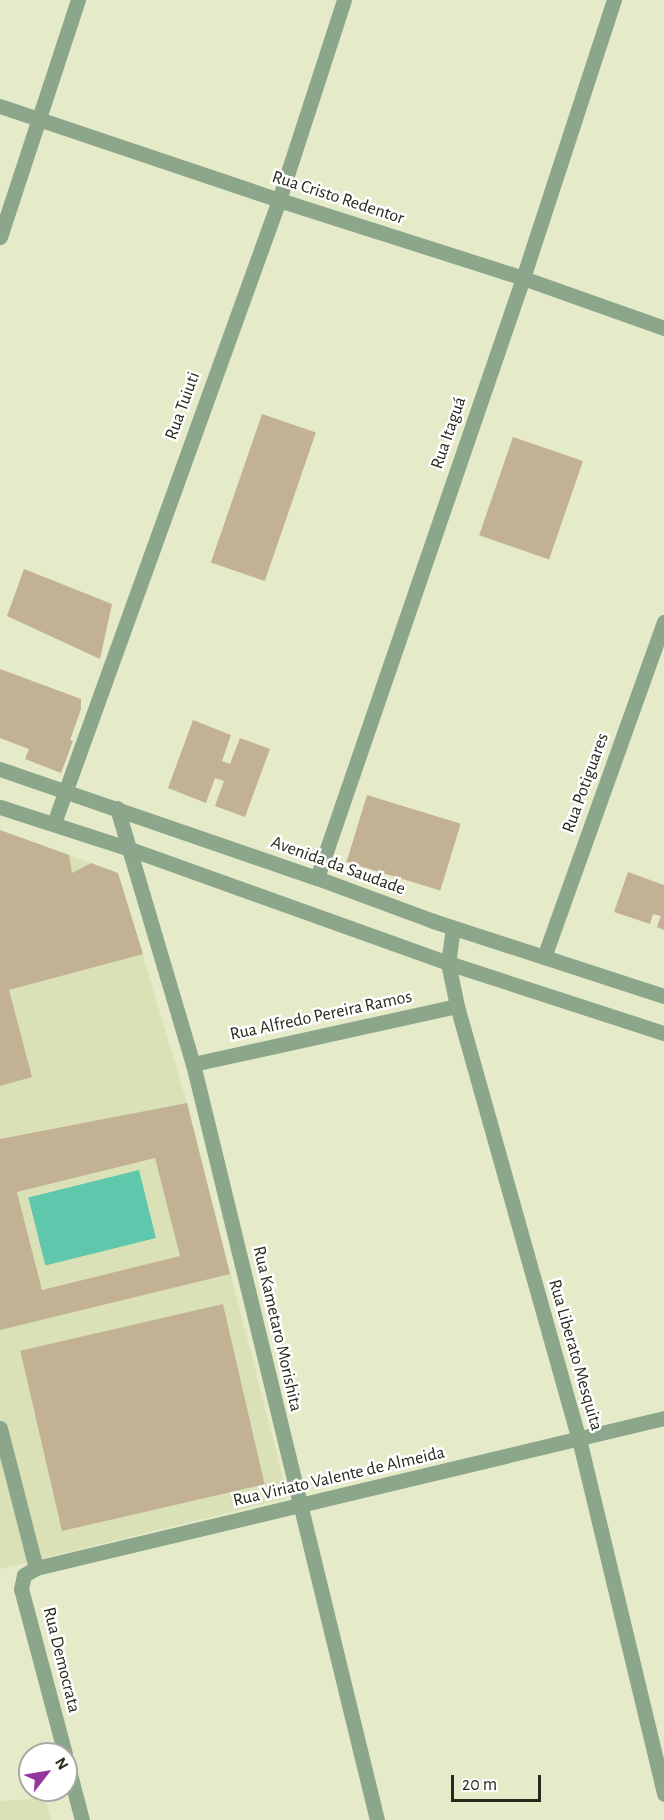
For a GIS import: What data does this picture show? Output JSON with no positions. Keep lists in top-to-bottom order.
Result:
{
  "streets": {
    "street": [
      "Rua Cristo Redentor",
      "Rua Tuiuti",
      "Rua Itaguá",
      "Rua Potiguares",
      "Avenida da Saudade",
      "Rua Alfredo Pereira Ramos",
      "Rua Kametaro Morishita",
      "Rua Liberato Mesquita",
      "Rua Viriato Valente de Almeida",
      "Rua Democrata"
    ]
  },
  "crossings": [
    ["Rua Cristo Redentor", "Rua Tuiuti"],
    ["Rua Cristo Redentor", "Rua Itaguá"],
    ["Rua Tuiuti", "Avenida da Saudade"],
    ["Rua Itaguá", "Avenida da Saudade"],
    ["Rua Potiguares", "Avenida da Saudade"],
    ["Avenida da Saudade", "Rua Kametaro Morishita"],
    ["Avenida da Saudade", "Rua Liberato Mesquita"],
    ["Rua Alfredo Pereira Ramos", "Rua Kametaro Morishita"],
    ["Rua Alfredo Pereira Ramos", "Rua Liberato Mesquita"],
    ["Rua Kametaro Morishita", "Rua Viriato Valente de Almeida"],
    ["Rua Liberato Mesquita", "Rua Viriato Valente de Almeida"],
    ["Rua Viriato Valente de Almeida", "Rua Democrata"]
  ],
  "scale_bar": "20 m",
  "north": "top right"
}
